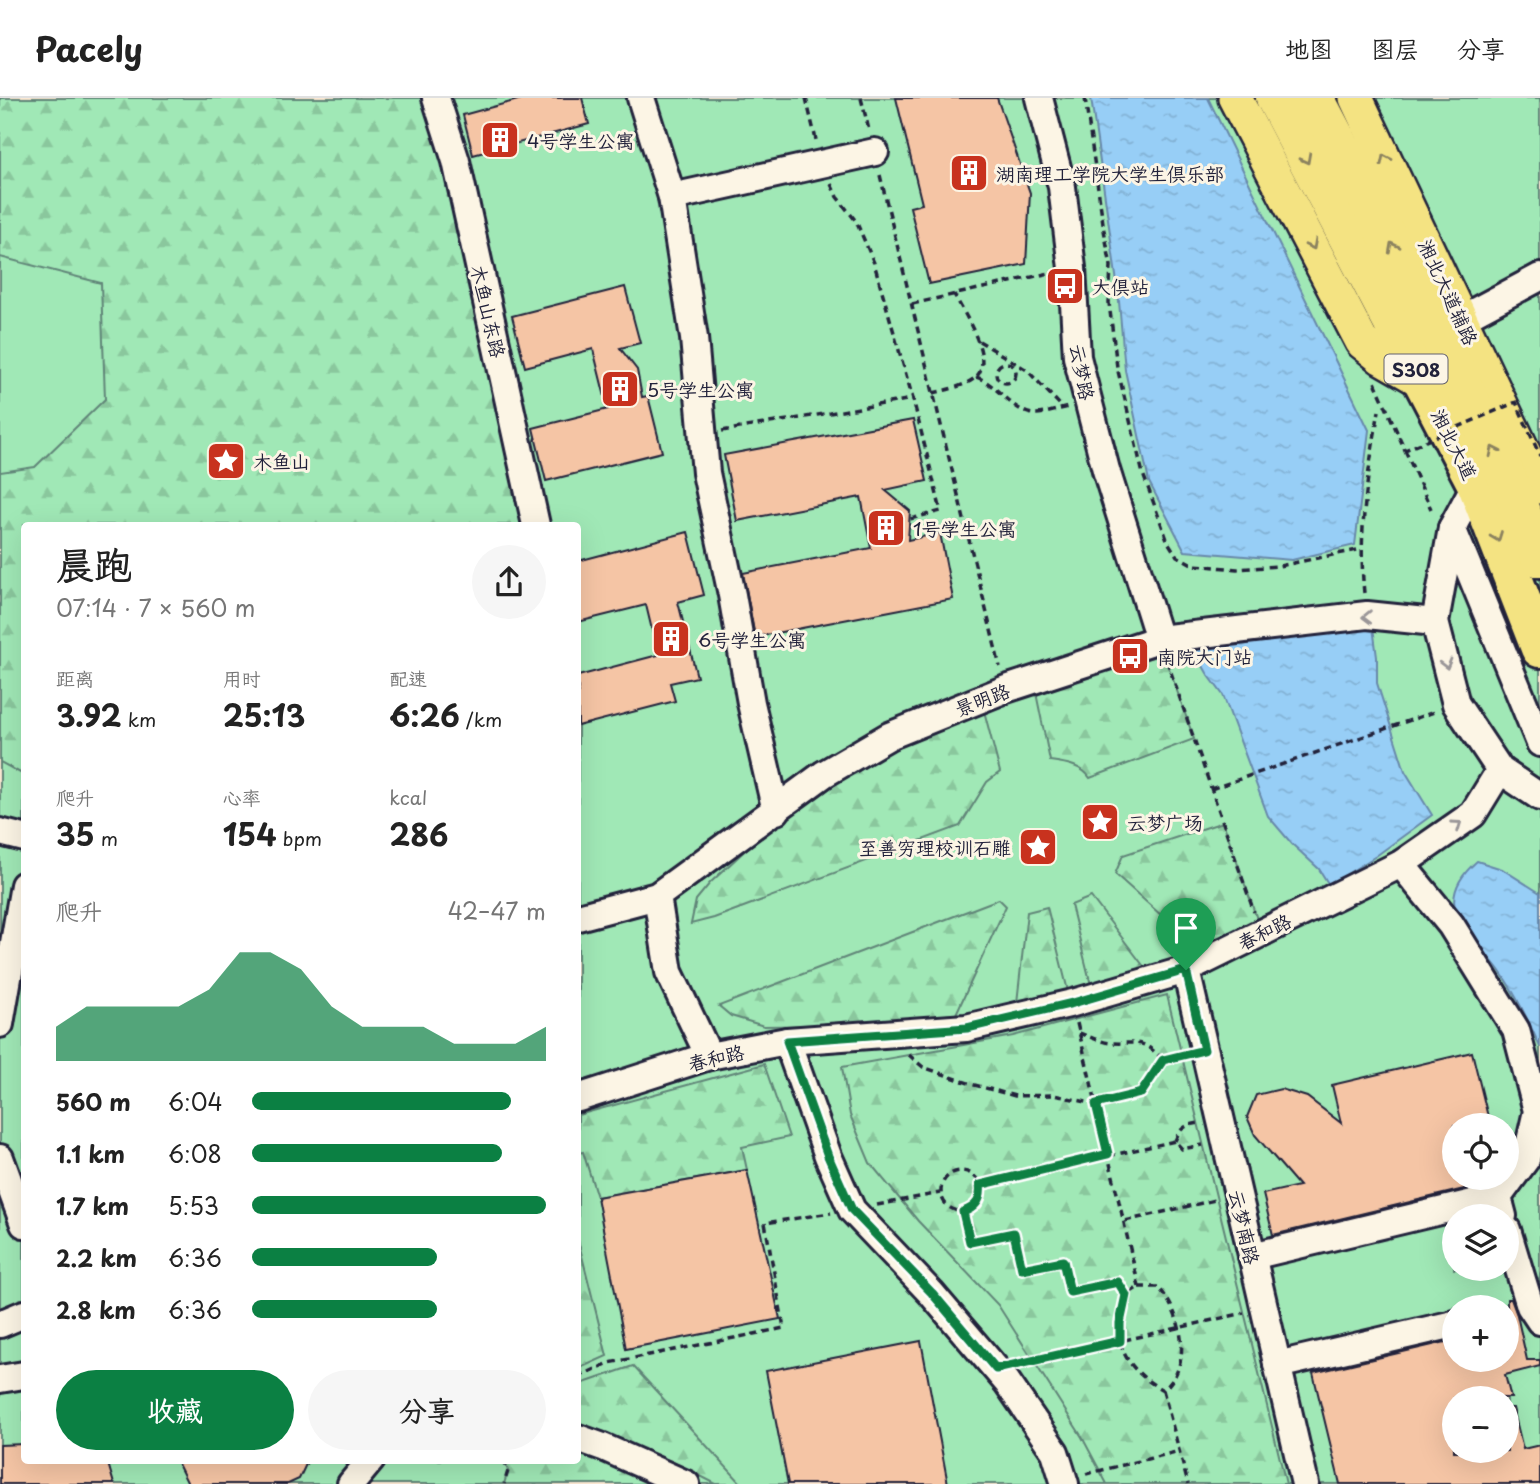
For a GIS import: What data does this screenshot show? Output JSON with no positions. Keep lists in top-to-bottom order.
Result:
{
  "streets": {
    "highway": ["S308", "湘北大道"],
    "main road": ["湘北大道辅路"],
    "street": [
      "木鱼山东路",
      "云梦路",
      "景明路",
      "春和路",
      "云梦南路"
    ]
  },
  "crossings": [
    ["湘北大道辅路", "湘北大道"],
    ["云梦路", "景明路"],
    ["春和路", "云梦南路"]
  ],
  "places": {
    "building": [
      "4号学生公寓",
      "湖南理工学院大学生俱乐部",
      "5号学生公寓",
      "1号学生公寓",
      "6号学生公寓"
    ],
    "bus stop": ["大俱站", "南院大门站"],
    "place": ["木鱼山", "云梦广场", "至善穷理校训石雕"]
  },
  "page": {
    "header": "Pacely",
    "nav": ["地图", "图层", "分享"],
    "heading": ["晨跑", "07:14 · 7 × 560 m"],
    "stats": [
      ["距离", "3.92 km"],
      ["用时", "25:13"],
      ["配速", "6:26 /km"],
      ["爬升", "35 m"],
      ["心率", "154 bpm"],
      ["kcal", "286"]
    ],
    "chart": ["爬升", "42–47 m"],
    "list": [
      {
        "name": "560 m",
        "note": "6:04"
      },
      {
        "name": "1.1 km",
        "note": "6:08"
      },
      {
        "name": "1.7 km",
        "note": "5:53"
      },
      {
        "name": "2.2 km",
        "note": "6:36"
      },
      {
        "name": "2.8 km",
        "note": "6:36"
      }
    ],
    "map_buttons": ["+", "−"],
    "buttons": ["收藏", "分享"]
  }
}
